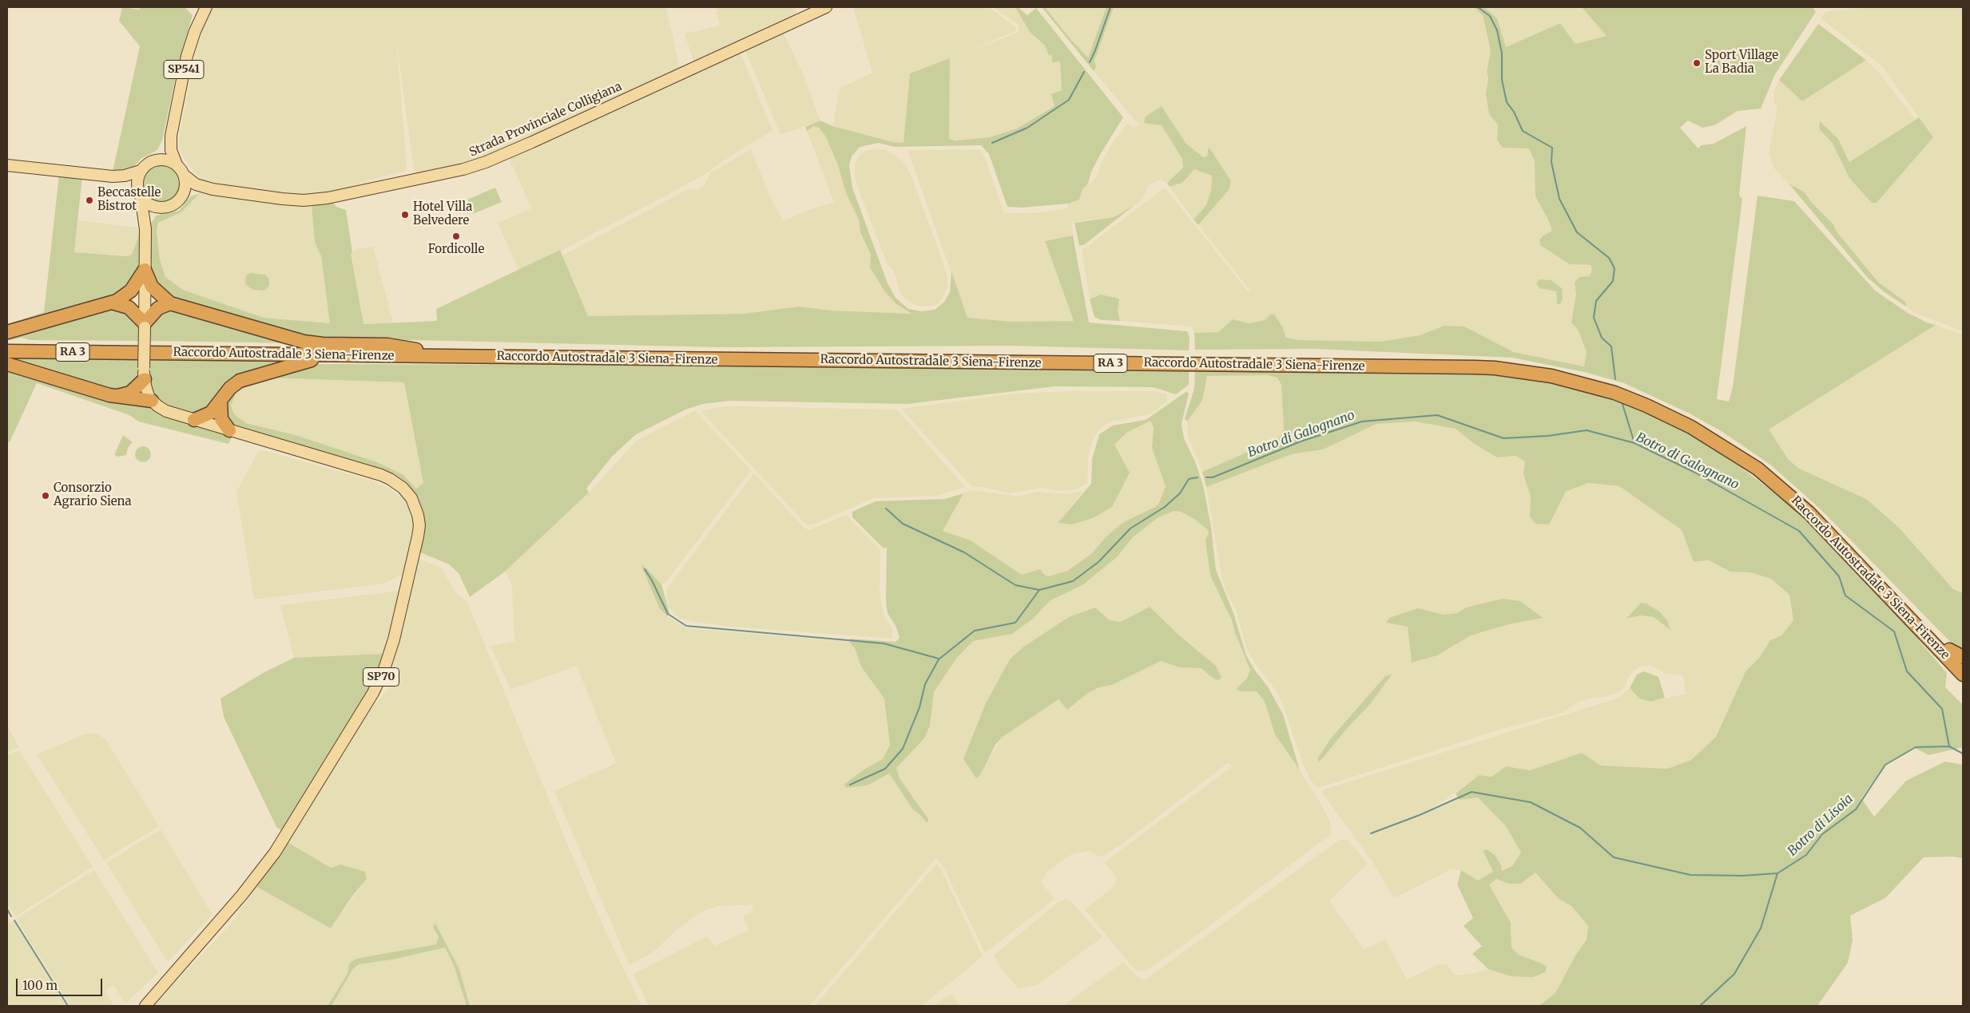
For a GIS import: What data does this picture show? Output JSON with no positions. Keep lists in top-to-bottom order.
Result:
{
  "streets": {
    "highway": ["RA 3", "Raccordo Autostradale 3 Siena-Firenze"],
    "main road": ["SP541", "Strada Provinciale Colligiana", "SP70"]
  },
  "crossings": [
    ["SP541", "Strada Provinciale Colligiana"]
  ],
  "water": ["Botro di Galognano", "Botro di Lisoia"],
  "places": [
    "Sport Village La Badia",
    "Beccastelle Bistrot",
    "Hotel Villa Belvedere",
    "Fordicolle",
    "Consorzio Agrario Siena"
  ],
  "scale_bar": "100 m"
}
